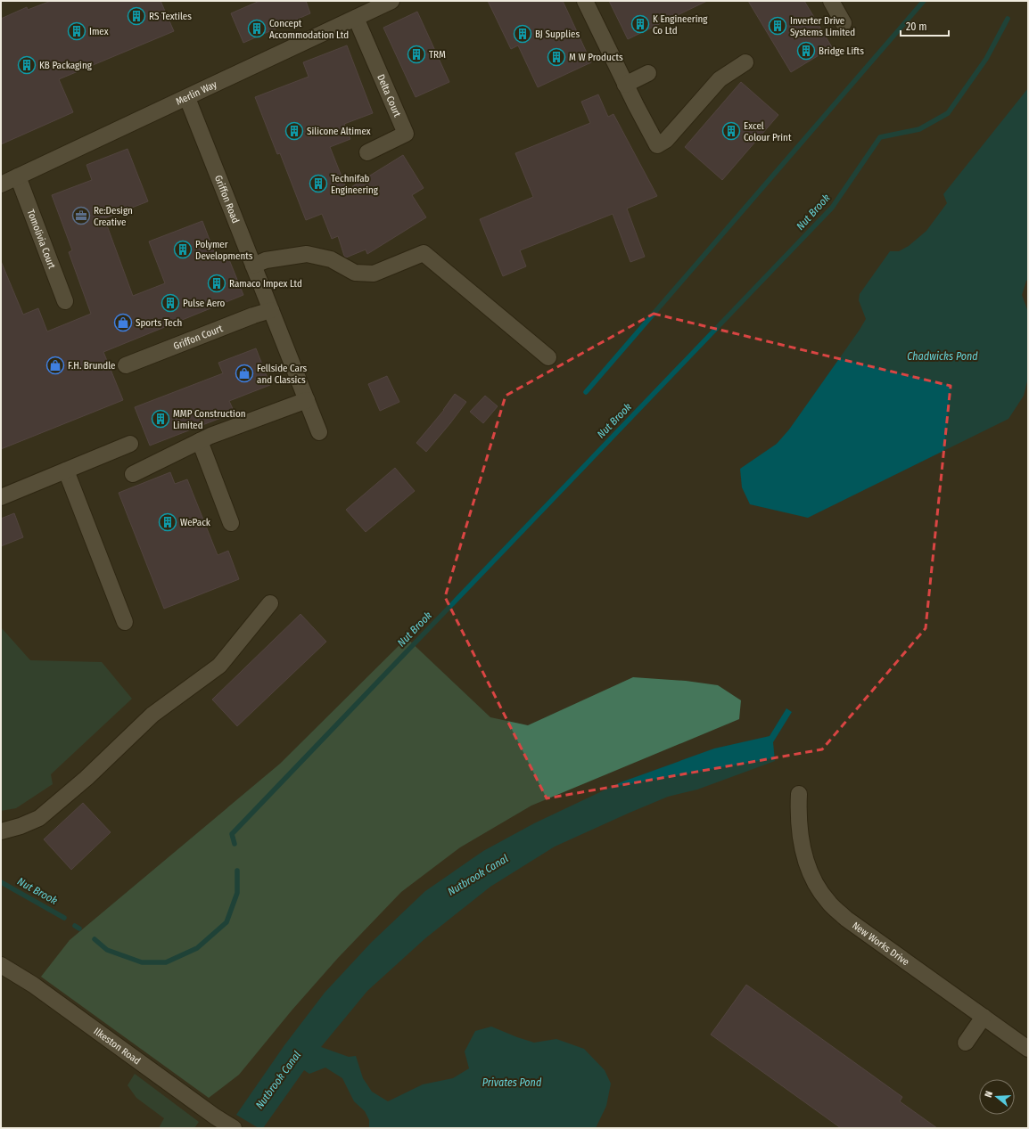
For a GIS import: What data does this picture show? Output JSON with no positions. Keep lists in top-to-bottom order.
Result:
{
  "streets": {
    "street": [
      "Merlin Way",
      "Delta Court",
      "Griffon Road",
      "Tomolivia Court",
      "Griffon Court",
      "New Works Drive",
      "Ilkeston Road"
    ]
  },
  "crossings": [
    ["Merlin Way", "Delta Court"],
    ["Merlin Way", "Griffon Road"],
    ["Merlin Way", "Tomolivia Court"],
    ["Griffon Road", "Griffon Court"]
  ],
  "water": [
    "Nut Brook",
    "Chadwicks Pond",
    "Nutbrook Canal",
    "Privates Pond"
  ],
  "places": {
    "building": [
      "RS Textiles",
      "K Engineering Co Ltd",
      "Inverter Drive Systems Limited",
      "Concept Accommodation Ltd",
      "Imex",
      "BJ Supplies",
      "Bridge Lifts",
      "TRM",
      "M W Products",
      "KB Packaging",
      "Silicone Altimex",
      "Excel Colour Print",
      "Technifab Engineering",
      "Polymer Developments",
      "Ramaco Impex Ltd",
      "Pulse Aero",
      "MMP Construction Limited",
      "WePack"
    ],
    "office": ["Re:Design Creative"],
    "shop": ["Sports Tech", "F.H. Brundle", "Fellside Cars and Classics"]
  },
  "scale_bar": "20 m",
  "north": "left"
}
